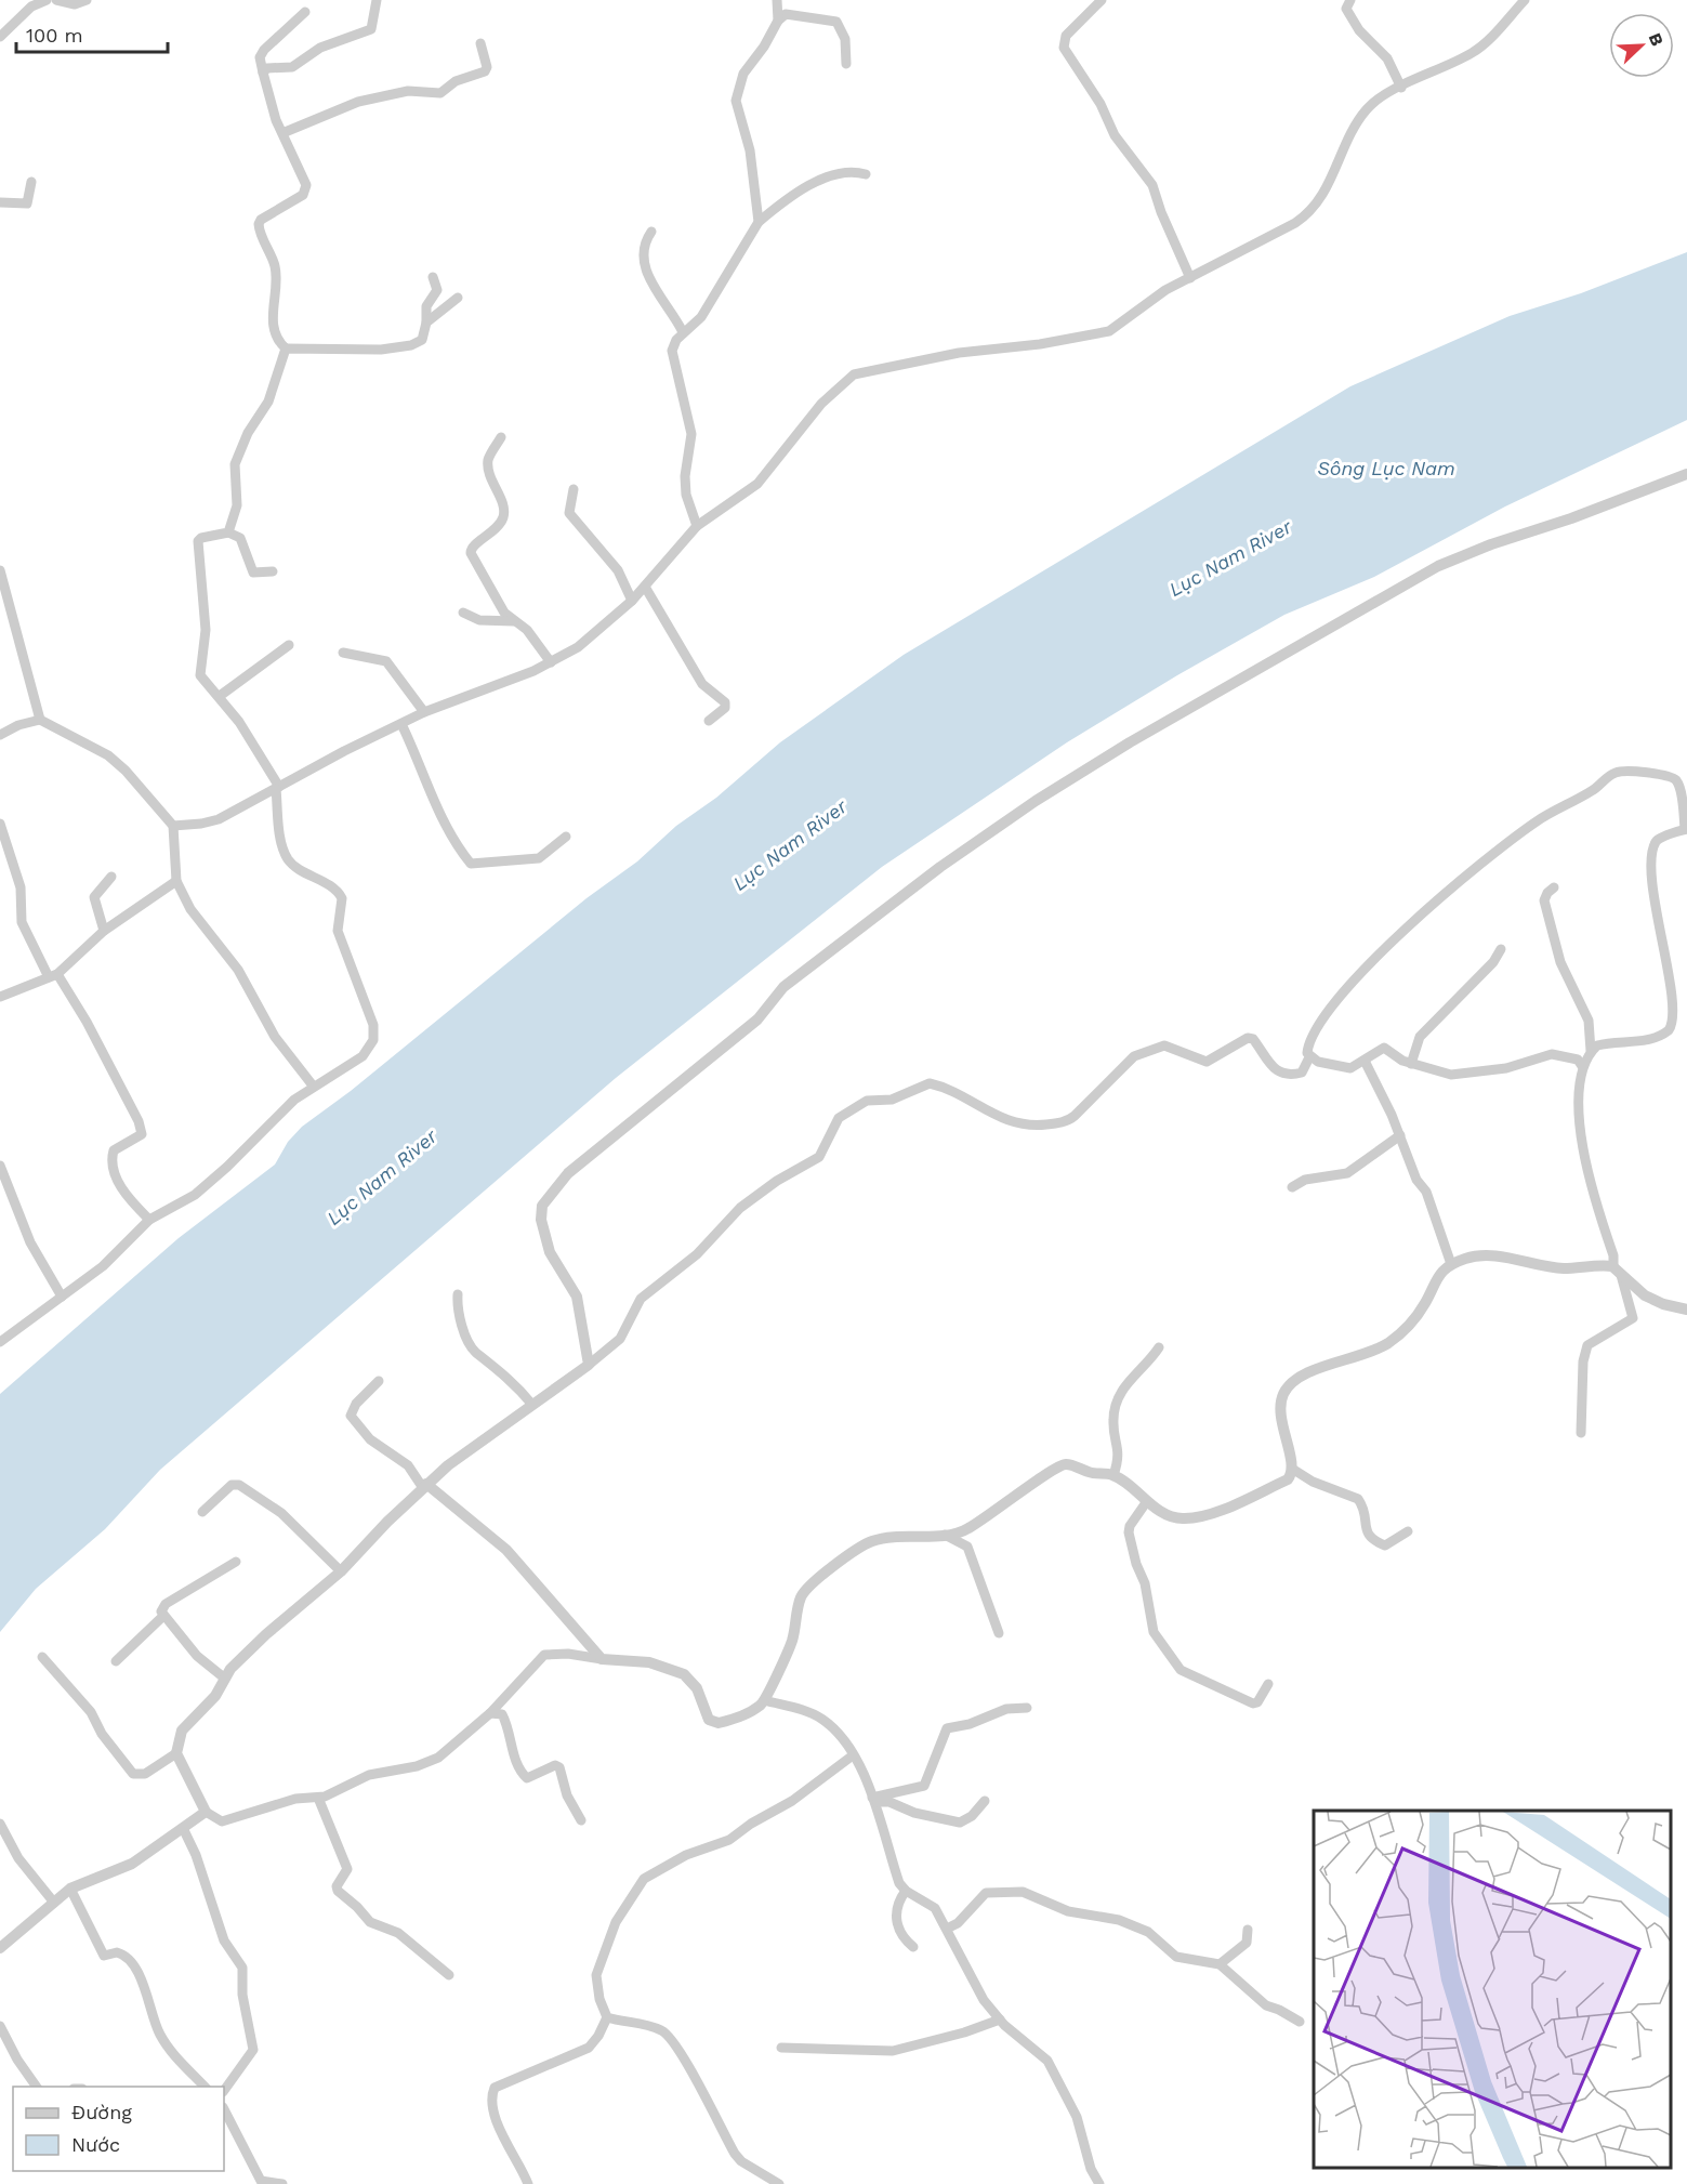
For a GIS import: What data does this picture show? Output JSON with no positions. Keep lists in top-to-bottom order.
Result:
{
  "water": ["Sông Lục Nam", "Lục Nam River"],
  "legend": ["Đường", "Nước"],
  "scale_bar": "100 m",
  "north": "top right"
}
